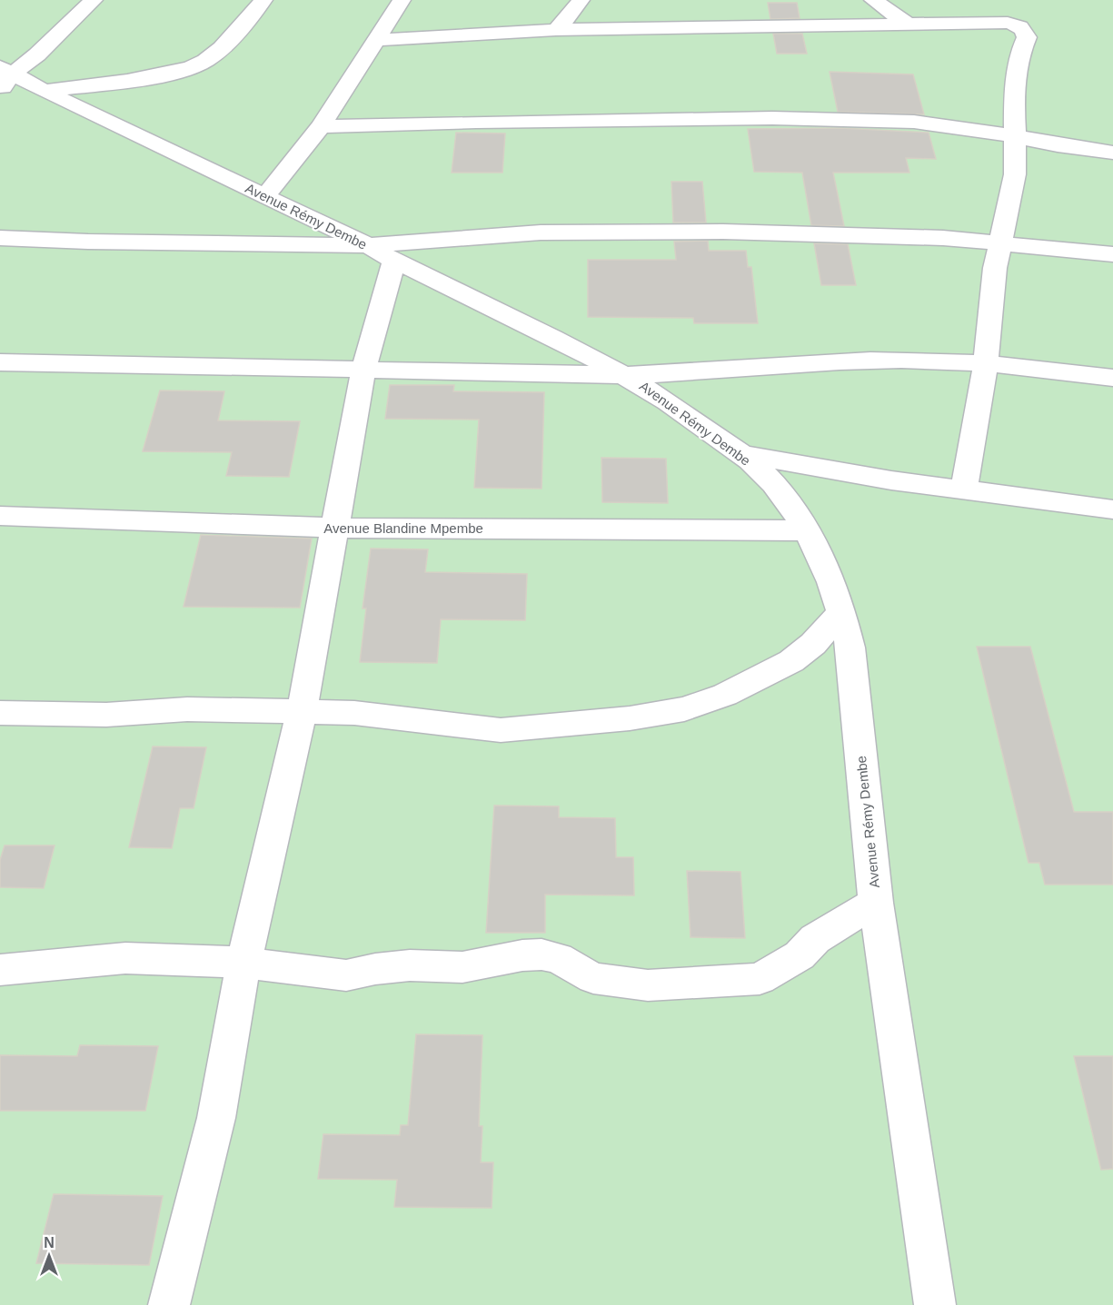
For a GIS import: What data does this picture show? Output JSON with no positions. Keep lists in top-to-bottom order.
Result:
{
  "streets": {
    "street": ["Avenue Rémy Dembe", "Avenue Blandine Mpembe"]
  },
  "crossings": [
    ["Avenue Rémy Dembe", "Avenue Blandine Mpembe"]
  ],
  "north": "top"
}
